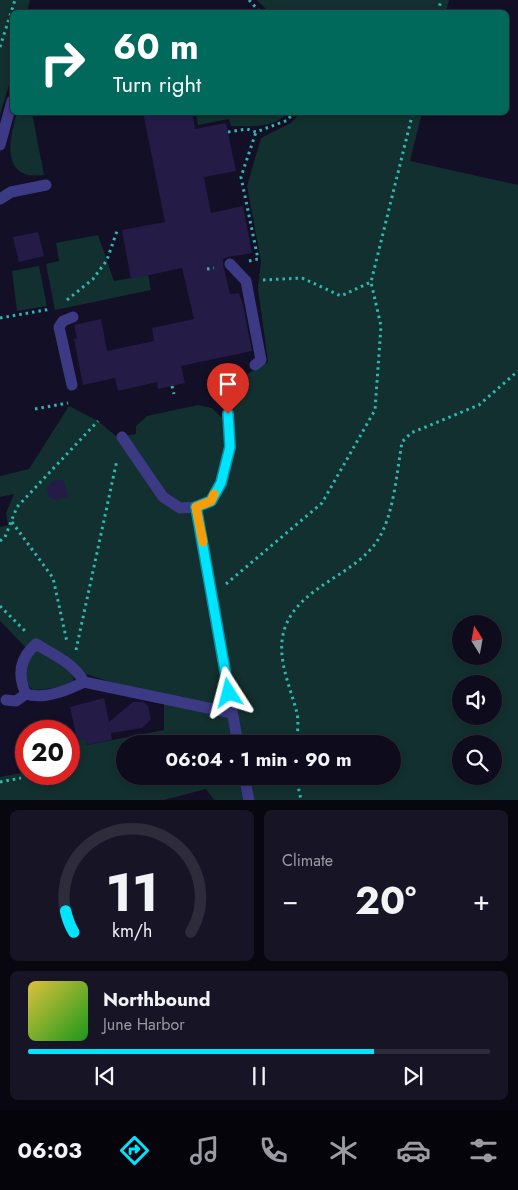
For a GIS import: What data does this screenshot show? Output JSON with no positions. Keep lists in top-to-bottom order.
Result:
{
  "north": "top",
  "page": {
    "turn": ["60 m", "Turn right"],
    "limit": "20",
    "trip": "06:04 · 1 min · 90 m",
    "tile": "Climate",
    "heat": ["−", "20°", "+"],
    "song": ["Northbound", "June Harbor"],
    "tabs": "06:03",
    "gauge": ["11", "km/h"]
  }
}
